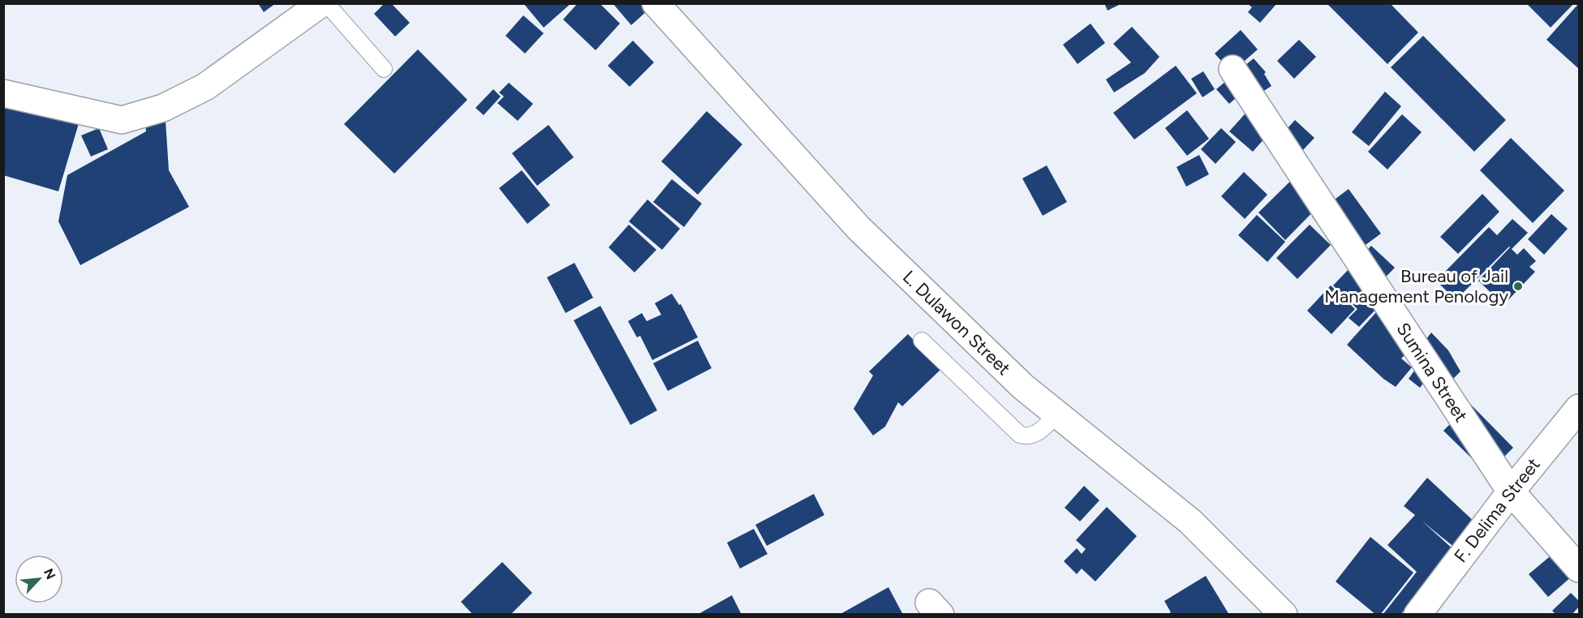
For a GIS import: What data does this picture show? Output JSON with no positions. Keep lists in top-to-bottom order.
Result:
{
  "streets": {
    "street": ["L. Dulawon Street", "Sumina Street", "F. Delima Street"]
  },
  "crossings": [
    ["Sumina Street", "F. Delima Street"]
  ],
  "places": ["Bureau of Jail Management Penology"],
  "north": "top right"
}
